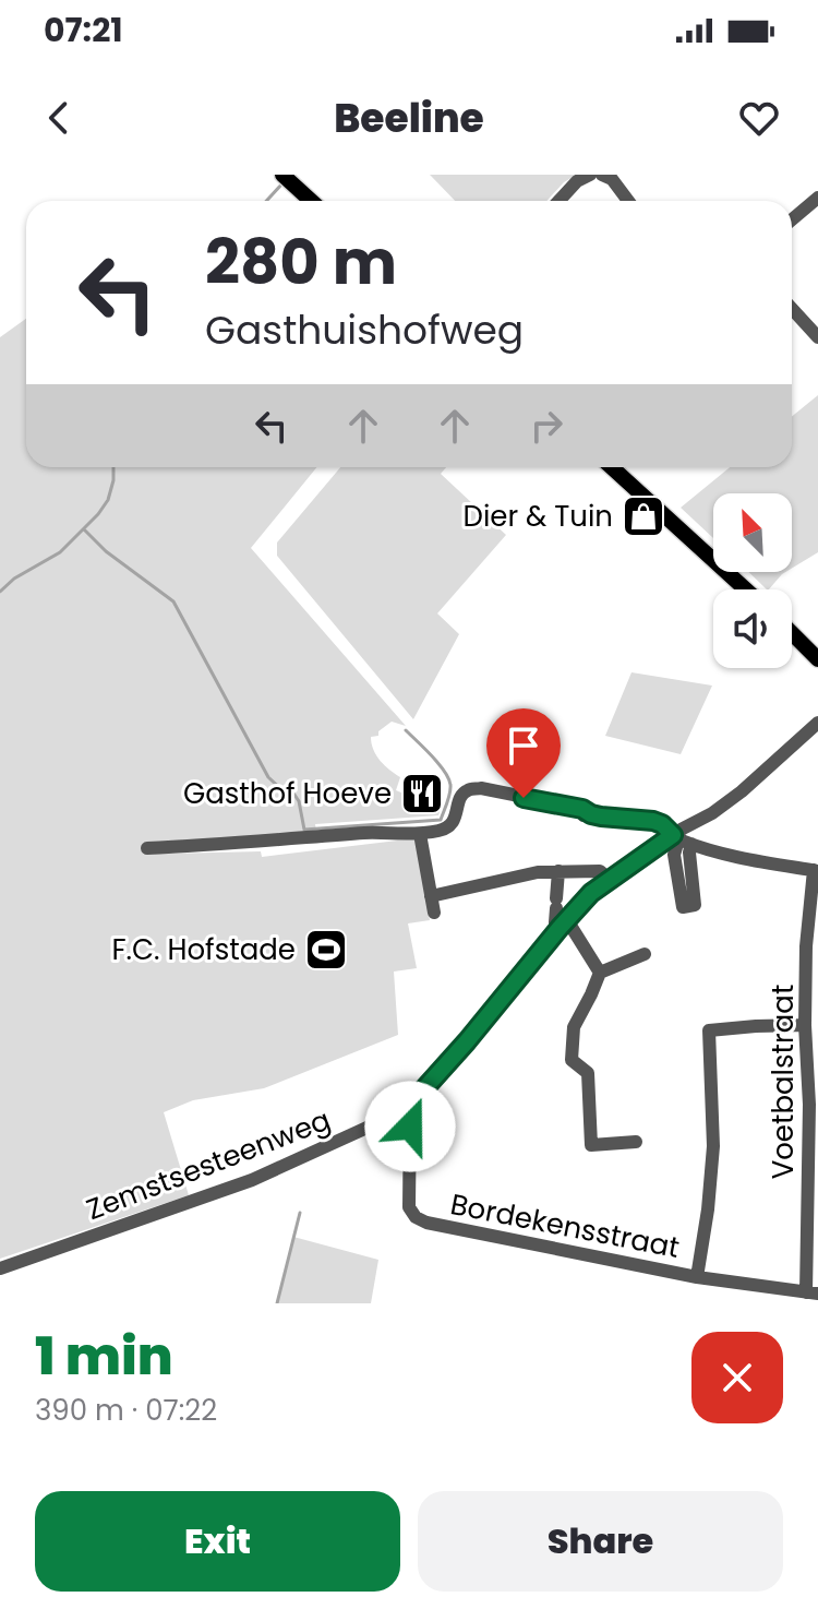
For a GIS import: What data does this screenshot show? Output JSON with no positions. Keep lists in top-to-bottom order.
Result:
{
  "streets": {
    "street": ["Voetbalstraat", "Zemstsesteenweg", "Bordekensstraat"]
  },
  "crossings": [
    ["Voetbalstraat", "Bordekensstraat"],
    ["Zemstsesteenweg", "Bordekensstraat"]
  ],
  "places": {
    "shop": ["Dier & Tuin"],
    "restaurant": ["Gasthof Hoeve"],
    "sports": ["F.C. Hofstade"]
  },
  "north": "top left",
  "page": {
    "status": "07:21",
    "header": "Beeline",
    "turn": ["280 m", "Gasthuishofweg"],
    "heading": ["1 min", "390 m · 07:22"],
    "buttons": ["Exit", "Share"]
  }
}
